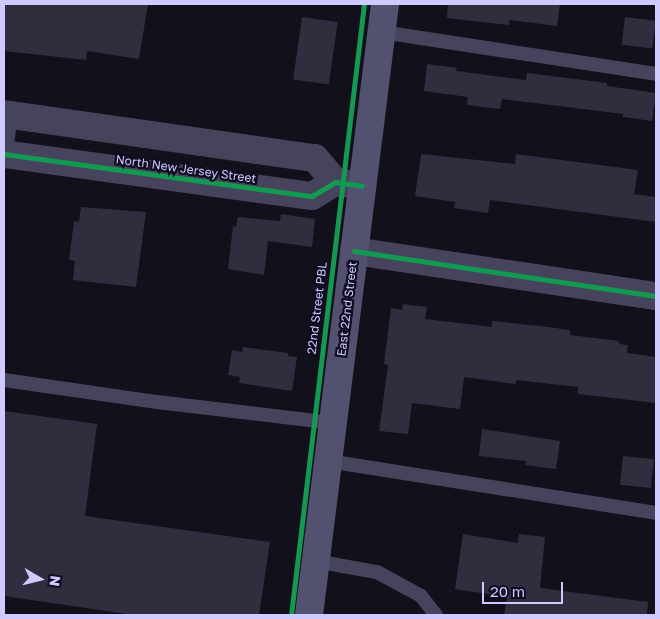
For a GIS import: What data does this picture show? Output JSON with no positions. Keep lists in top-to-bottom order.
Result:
{
  "streets": {
    "main road": ["East 22nd Street"],
    "street": ["North New Jersey Street"],
    "cycle path": ["22nd Street PBL"]
  },
  "scale_bar": "20 m",
  "north": "right"
}
